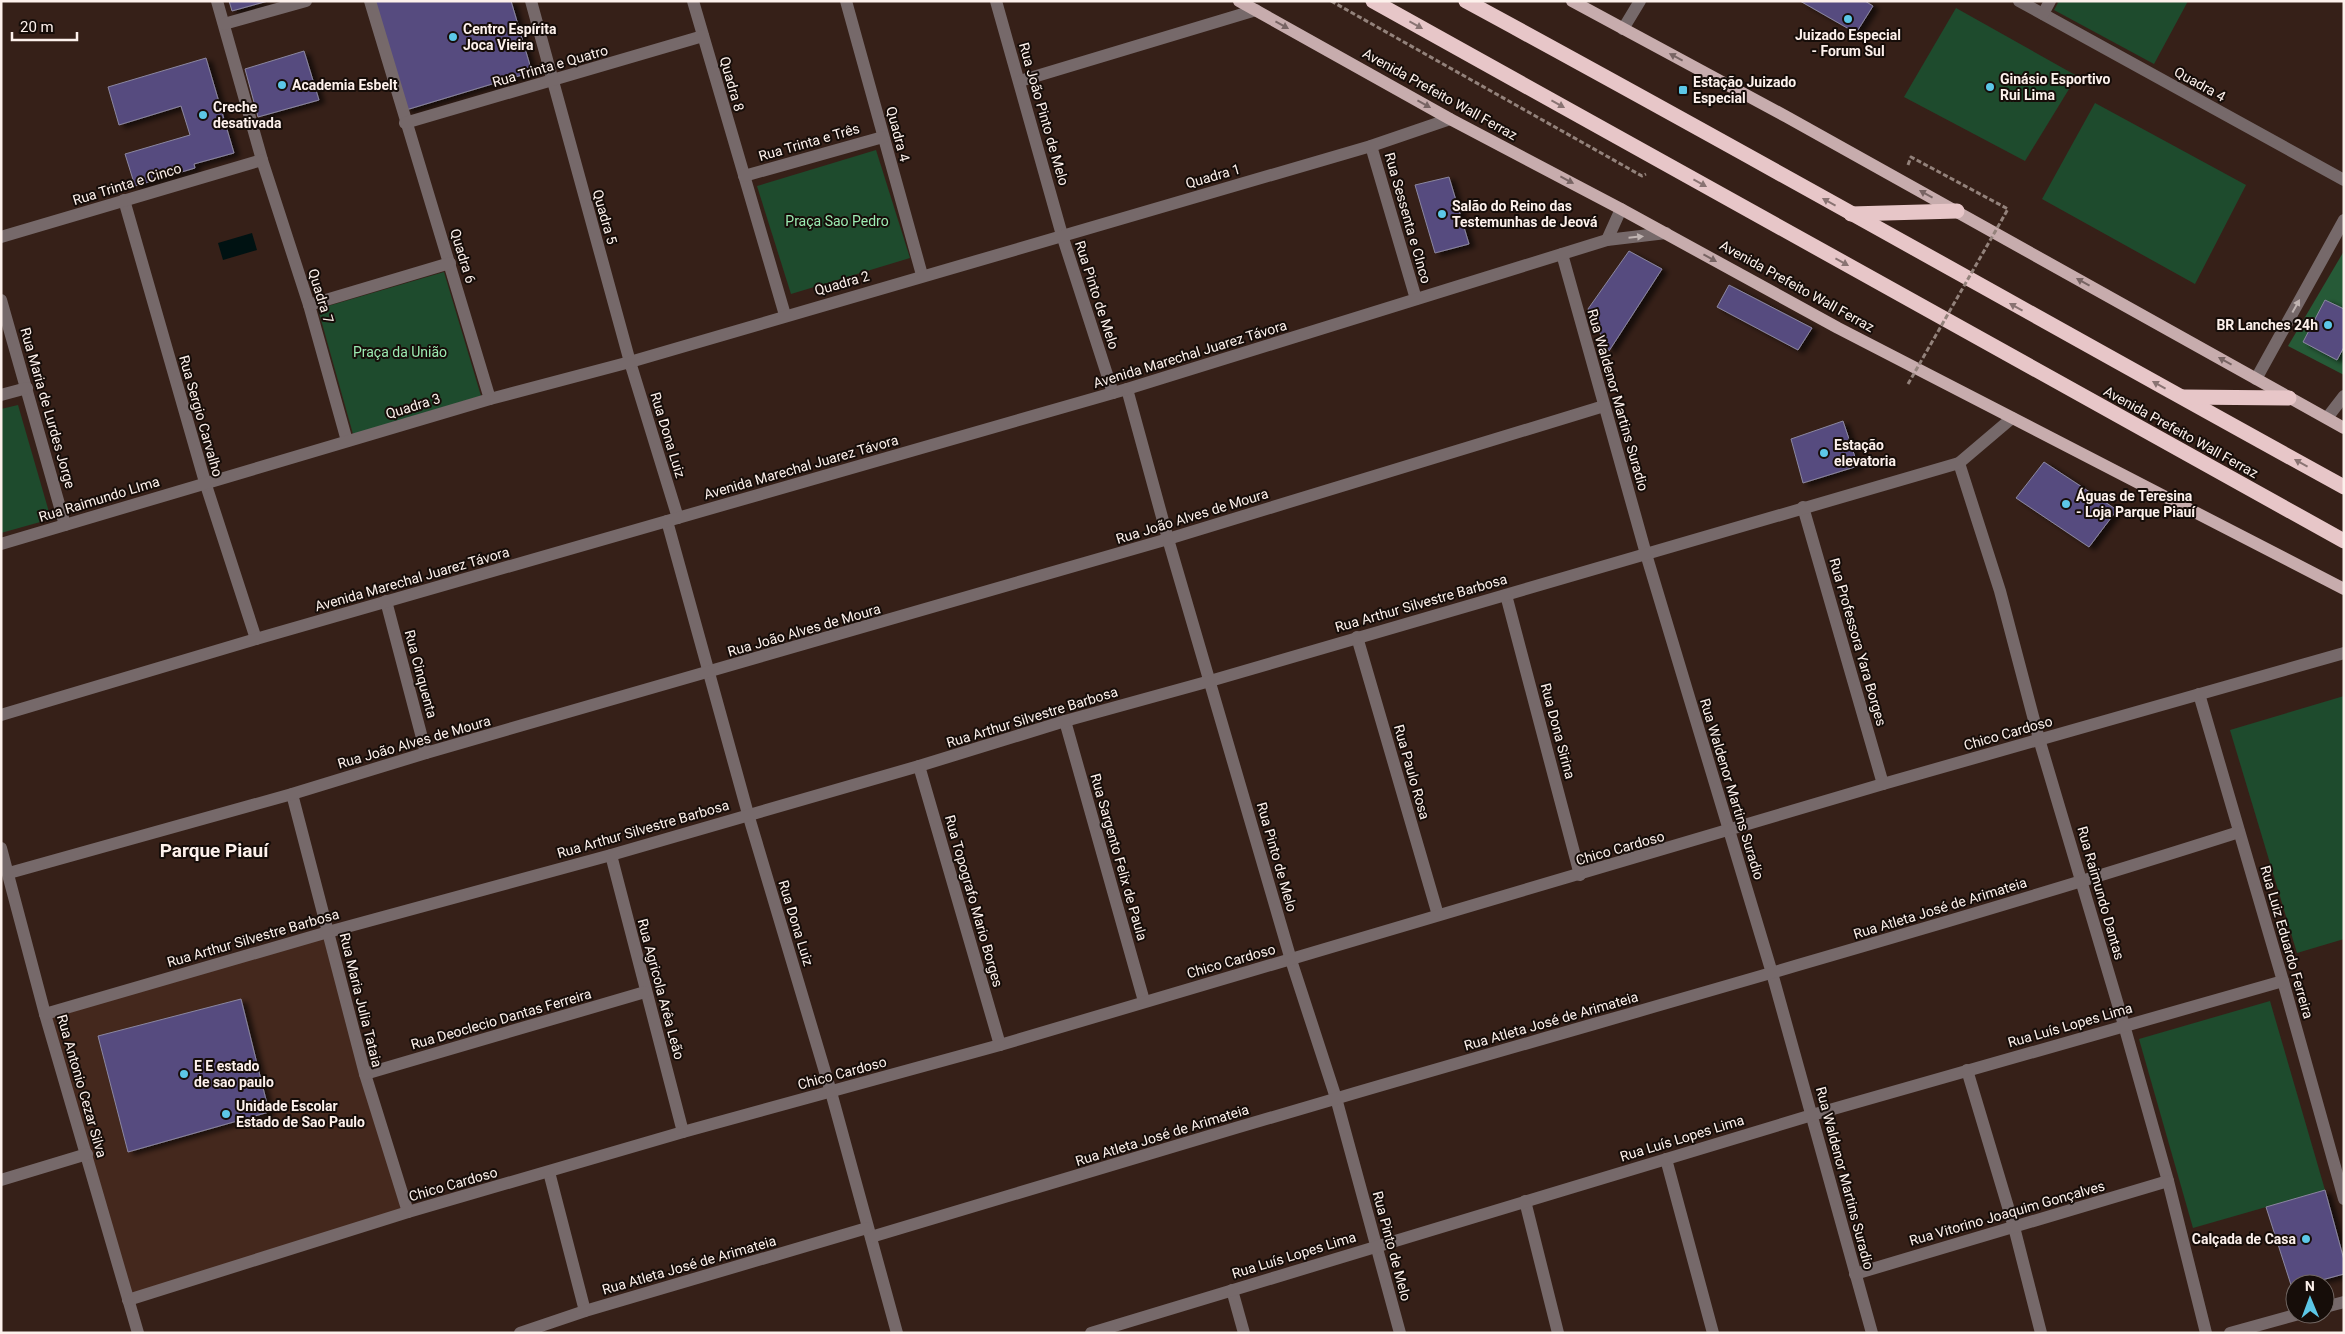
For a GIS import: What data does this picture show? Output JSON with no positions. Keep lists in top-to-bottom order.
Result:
{
  "streets": {
    "highway": ["Avenida Prefeito Wall Ferraz"],
    "street": [
      "Rua Trinta e Quatro",
      "Quadra 8",
      "Quadra 4",
      "Rua João Pinto de Melo",
      "Rua Trinta e Três",
      "Quadra 1",
      "Rua Trinta e Cinco",
      "Quadra 5",
      "Rua Sessenta e CInco",
      "Quadra 6",
      "Quadra 2",
      "Rua Pinto de Melo",
      "Quadra 7",
      "Avenida Marechal Juarez Távora",
      "Rua Waldenor Martins Suradio",
      "Quadra 3",
      "Rua Maria de Lurdes Jorge",
      "Rua Sergio Carvalho",
      "Rua Dona Luiz",
      "Rua Raimundo LIma",
      "Rua João Alves de Moura",
      "Rua Arthur Silvestre Barbosa",
      "Rua Professora Yara Borges",
      "Rua Cinquenta",
      "Rua Dona Sirina",
      "Chico Cardoso",
      "Rua Paulo Rosa",
      "Rua Sargento Felix de Paula",
      "Rua Raimundo Dantas",
      "Rua Topografo Mario Borges",
      "Rua Atleta José de Arimateia",
      "Rua Luiz Eduardo Ferreira",
      "Rua Agricola Arêa Leão",
      "Rua Maria Julia Tataia",
      "Rua Deoclecio Dantas Ferreira",
      "Rua Luís Lopes Lima",
      "Rua Antonio Cezar Silva",
      "Rua Vitorino Joaquim Gonçalves"
    ]
  },
  "crossings": [
    ["Rua Trinta e Quatro", "Quadra 8"],
    ["Rua Trinta e Quatro", "Quadra 5"],
    ["Rua Trinta e Quatro", "Quadra 6"],
    ["Quadra 8", "Rua Trinta e Três"],
    ["Quadra 8", "Quadra 2"],
    ["Quadra 4", "Rua Trinta e Três"],
    ["Quadra 4", "Quadra 2"],
    ["Avenida Prefeito Wall Ferraz", "Avenida Marechal Juarez Távora"],
    ["Avenida Prefeito Wall Ferraz", "Rua Arthur Silvestre Barbosa"],
    ["Rua João Pinto de Melo", "Quadra 1"],
    ["Rua João Pinto de Melo", "Quadra 2"],
    ["Rua João Pinto de Melo", "Rua Pinto de Melo"],
    ["Quadra 1", "Rua Sessenta e CInco"],
    ["Quadra 1", "Quadra 2"],
    ["Quadra 1", "Rua Pinto de Melo"],
    ["Rua Trinta e Cinco", "Quadra 7"],
    ["Rua Trinta e Cinco", "Rua Sergio Carvalho"],
    ["Quadra 5", "Quadra 2"],
    ["Quadra 5", "Quadra 3"],
    ["Quadra 5", "Rua Dona Luiz"],
    ["Rua Sessenta e CInco", "Avenida Marechal Juarez Távora"],
    ["Quadra 6", "Quadra 3"],
    ["Quadra 2", "Rua Pinto de Melo"],
    ["Quadra 2", "Quadra 3"],
    ["Quadra 2", "Rua Dona Luiz"],
    ["Rua Pinto de Melo", "Avenida Marechal Juarez Távora"],
    ["Rua Pinto de Melo", "Rua João Alves de Moura"],
    ["Rua Pinto de Melo", "Rua Arthur Silvestre Barbosa"],
    ["Rua Pinto de Melo", "Chico Cardoso"],
    ["Rua Pinto de Melo", "Rua Atleta José de Arimateia"],
    ["Rua Pinto de Melo", "Rua Luís Lopes Lima"],
    ["Quadra 7", "Quadra 3"],
    ["Avenida Marechal Juarez Távora", "Rua Waldenor Martins Suradio"],
    ["Avenida Marechal Juarez Távora", "Rua Sergio Carvalho"],
    ["Avenida Marechal Juarez Távora", "Rua Dona Luiz"],
    ["Avenida Marechal Juarez Távora", "Rua Cinquenta"],
    ["Rua Waldenor Martins Suradio", "Rua João Alves de Moura"],
    ["Rua Waldenor Martins Suradio", "Rua Arthur Silvestre Barbosa"],
    ["Rua Waldenor Martins Suradio", "Chico Cardoso"],
    ["Rua Waldenor Martins Suradio", "Rua Atleta José de Arimateia"],
    ["Rua Waldenor Martins Suradio", "Rua Luís Lopes Lima"],
    ["Rua Waldenor Martins Suradio", "Rua Vitorino Joaquim Gonçalves"],
    ["Quadra 3", "Rua Sergio Carvalho"],
    ["Quadra 3", "Rua Dona Luiz"],
    ["Quadra 3", "Rua Raimundo LIma"],
    ["Rua Maria de Lurdes Jorge", "Rua Raimundo LIma"],
    ["Rua Sergio Carvalho", "Rua Raimundo LIma"],
    ["Rua Dona Luiz", "Rua João Alves de Moura"],
    ["Rua Dona Luiz", "Rua Arthur Silvestre Barbosa"],
    ["Rua Dona Luiz", "Chico Cardoso"],
    ["Rua Dona Luiz", "Rua Atleta José de Arimateia"],
    ["Rua João Alves de Moura", "Rua Cinquenta"],
    ["Rua João Alves de Moura", "Rua Maria Julia Tataia"],
    ["Rua João Alves de Moura", "Rua Antonio Cezar Silva"],
    ["Rua Arthur Silvestre Barbosa", "Rua Professora Yara Borges"],
    ["Rua Arthur Silvestre Barbosa", "Rua Dona Sirina"],
    ["Rua Arthur Silvestre Barbosa", "Rua Paulo Rosa"],
    ["Rua Arthur Silvestre Barbosa", "Rua Sargento Felix de Paula"],
    ["Rua Arthur Silvestre Barbosa", "Rua Raimundo Dantas"],
    ["Rua Arthur Silvestre Barbosa", "Rua Topografo Mario Borges"],
    ["Rua Arthur Silvestre Barbosa", "Rua Agricola Arêa Leão"],
    ["Rua Arthur Silvestre Barbosa", "Rua Maria Julia Tataia"],
    ["Rua Arthur Silvestre Barbosa", "Rua Antonio Cezar Silva"],
    ["Rua Professora Yara Borges", "Chico Cardoso"],
    ["Rua Dona Sirina", "Chico Cardoso"],
    ["Chico Cardoso", "Rua Paulo Rosa"],
    ["Chico Cardoso", "Rua Sargento Felix de Paula"],
    ["Chico Cardoso", "Rua Raimundo Dantas"],
    ["Chico Cardoso", "Rua Topografo Mario Borges"],
    ["Chico Cardoso", "Rua Luiz Eduardo Ferreira"],
    ["Chico Cardoso", "Rua Agricola Arêa Leão"],
    ["Chico Cardoso", "Rua Maria Julia Tataia"],
    ["Chico Cardoso", "Rua Antonio Cezar Silva"],
    ["Rua Raimundo Dantas", "Rua Atleta José de Arimateia"],
    ["Rua Raimundo Dantas", "Rua Luís Lopes Lima"],
    ["Rua Raimundo Dantas", "Rua Vitorino Joaquim Gonçalves"],
    ["Rua Atleta José de Arimateia", "Rua Luiz Eduardo Ferreira"],
    ["Rua Luiz Eduardo Ferreira", "Rua Luís Lopes Lima"],
    ["Rua Agricola Arêa Leão", "Rua Deoclecio Dantas Ferreira"],
    ["Rua Maria Julia Tataia", "Rua Deoclecio Dantas Ferreira"]
  ],
  "districts": ["Parque Piauí"],
  "parks": ["Praça Sao Pedro", "Praça da União"],
  "places": {
    "other": [
      "Juizado Especial - Forum Sul",
      "Centro Espírita Joca Vieira",
      "Academia Esbelt",
      "Ginásio Esportivo Rui Lima",
      "Creche desativada",
      "Salão do Reino das Testemunhas de Jeová",
      "BR Lanches 24h",
      "Estação elevatoria",
      "Águas de Teresina - Loja Parque Piauí",
      "E E estado de sao paulo",
      "Unidade Escolar Estado de Sao Paulo",
      "Calçada de Casa"
    ],
    "transit": ["Estação Juizado Especial"]
  },
  "scale_bar": "20 m",
  "north": "top"
}
